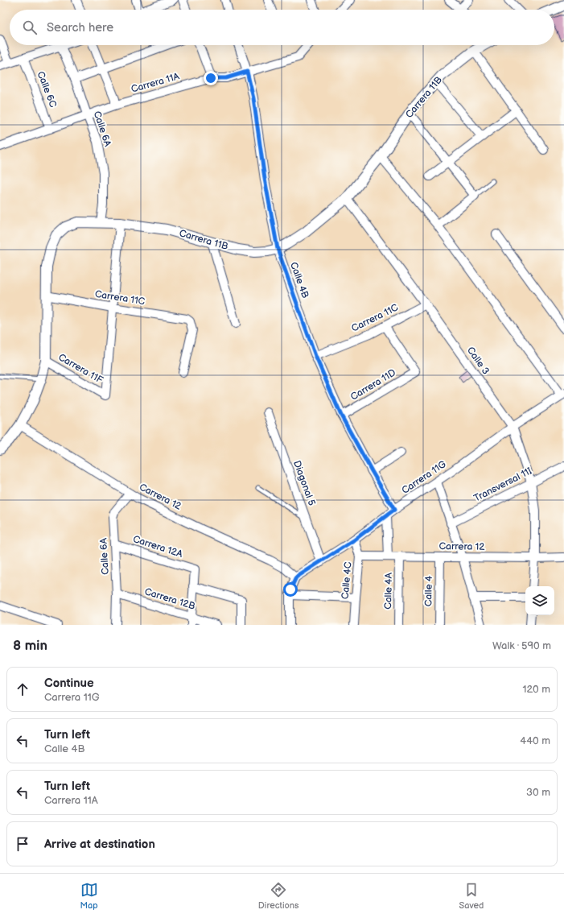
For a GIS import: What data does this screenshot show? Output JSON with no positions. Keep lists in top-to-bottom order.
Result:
{
  "streets": {
    "street": [
      "Carrera 11A",
      "Calle 6C",
      "Carrera 11B",
      "Calle 6A",
      "Calle 4B",
      "Carrera 11C",
      "Calle 3",
      "Carrera 11F",
      "Carrera 11D",
      "Carrera 11G",
      "Diagonal 5",
      "Transversal 11I",
      "Carrera 12",
      "Carrera 12A",
      "Calle 4C",
      "Calle 4A",
      "Calle 4",
      "Carrera 12B"
    ]
  },
  "crossings": [
    ["Carrera 11A", "Calle 6C"],
    ["Carrera 11A", "Calle 6A"],
    ["Carrera 11A", "Calle 4B"],
    ["Carrera 11B", "Calle 6A"],
    ["Carrera 11B", "Calle 4B"],
    ["Carrera 11B", "Carrera 11C"],
    ["Carrera 11B", "Calle 3"],
    ["Carrera 11B", "Carrera 11F"],
    ["Carrera 11B", "Carrera 12"],
    ["Calle 6A", "Carrera 12"],
    ["Calle 6A", "Carrera 12A"],
    ["Calle 6A", "Carrera 12B"],
    ["Calle 4B", "Carrera 11C"],
    ["Calle 4B", "Carrera 11D"],
    ["Calle 4B", "Carrera 11G"],
    ["Carrera 11C", "Calle 3"],
    ["Carrera 11C", "Carrera 11F"],
    ["Carrera 11C", "Carrera 11D"],
    ["Calle 3", "Carrera 11G"],
    ["Calle 3", "Transversal 11I"],
    ["Calle 3", "Carrera 12"],
    ["Carrera 11G", "Diagonal 5"],
    ["Carrera 11G", "Carrera 12"],
    ["Carrera 11G", "Calle 4C"],
    ["Carrera 12", "Calle 4C"],
    ["Carrera 12", "Calle 4A"],
    ["Carrera 12", "Calle 4"]
  ],
  "page": {
    "search": "Search here",
    "heading": ["8 min", "Walk · 590 m"],
    "list": [
      ["Continue", "Carrera 11G", "120 m"],
      ["Turn left", "Calle 4B", "440 m"],
      ["Turn left", "Carrera 11A", "30 m"],
      "Arrive at destination"
    ],
    "nav": ["Map", "Directions", "Saved"]
  }
}
